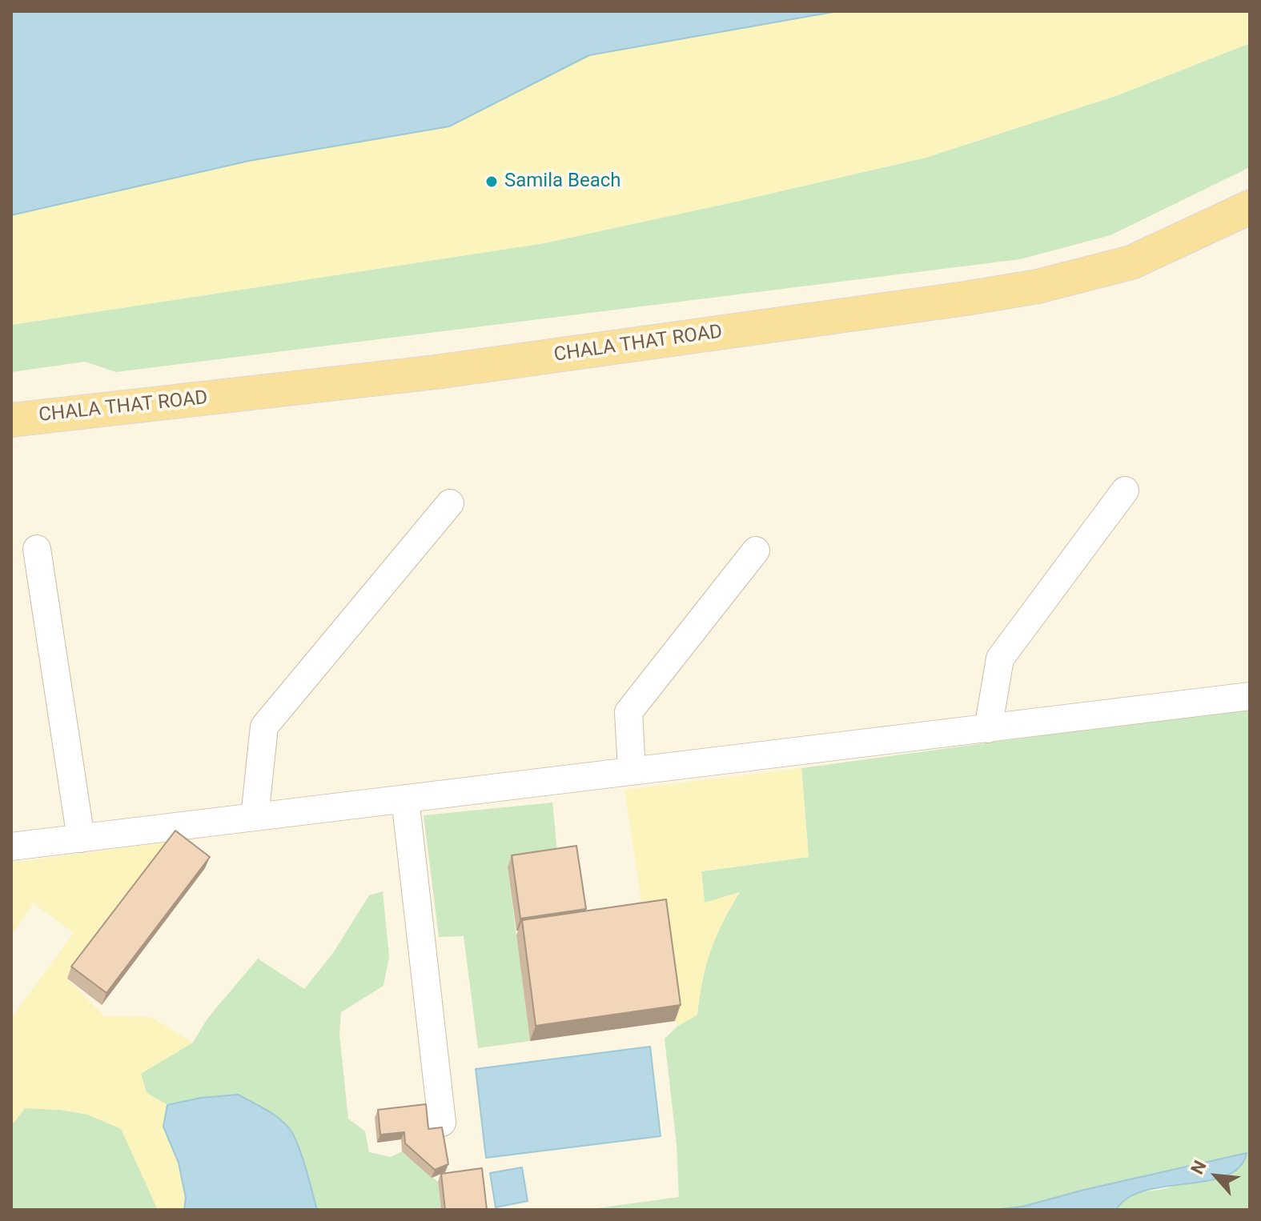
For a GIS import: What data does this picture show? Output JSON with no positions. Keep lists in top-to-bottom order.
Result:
{
  "streets": {
    "main road": ["CHALA THAT ROAD"]
  },
  "places": ["Samila Beach"],
  "north": "top left"
}
